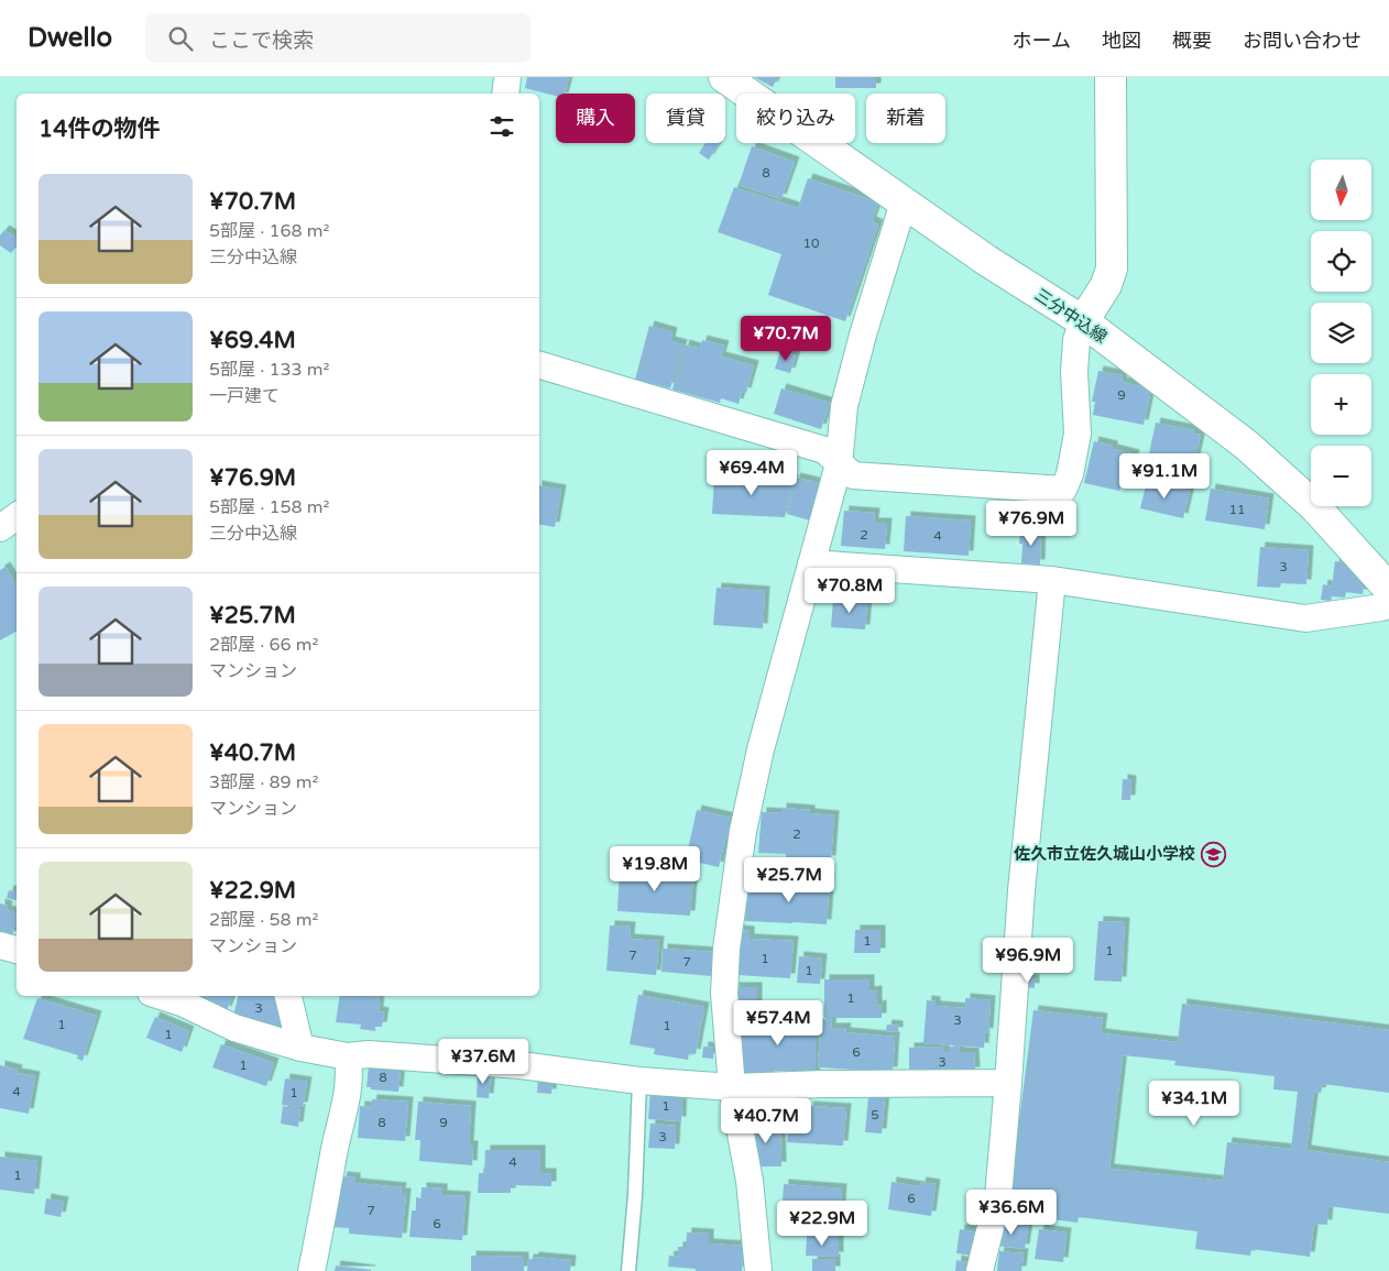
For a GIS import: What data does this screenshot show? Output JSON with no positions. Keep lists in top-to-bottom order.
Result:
{
  "streets": {
    "main road": ["三分中込線"]
  },
  "places": {
    "school or university": ["佐久市立佐久城山小学校"]
  },
  "house_numbers": [
    "8",
    "10",
    "9",
    "11",
    "2",
    "4",
    "3",
    "2",
    "1",
    "1",
    "7",
    "1",
    "7",
    "1",
    "1",
    "3",
    "3",
    "1",
    "1",
    "1",
    "6",
    "3",
    "1",
    "8",
    "4",
    "1",
    "1",
    "5",
    "8",
    "9",
    "3",
    "4",
    "1",
    "6",
    "7",
    "6"
  ],
  "north": "bottom",
  "page": {
    "header": "Dwello",
    "search": "ここで検索",
    "nav": [
      "ホーム",
      "地図",
      "概要",
      "お問い合わせ"
    ],
    "chip": [
      "購入",
      "賃貸",
      "絞り込み",
      "新着"
    ],
    "heading": "14件の物件",
    "map_buttons": ["+", "−"],
    "list": [
      {
        "name": "¥70.7M",
        "note": "5部屋 · 168 m² · 三分中込線"
      },
      {
        "name": "¥69.4M",
        "note": "5部屋 · 133 m² · 一戸建て"
      },
      {
        "name": "¥76.9M",
        "note": "5部屋 · 158 m² · 三分中込線"
      },
      {
        "name": "¥25.7M",
        "note": "2部屋 · 66 m² · マンション"
      },
      {
        "name": "¥40.7M",
        "note": "3部屋 · 89 m² · マンション"
      },
      {
        "name": "¥22.9M",
        "note": "2部屋 · 58 m² · マンション"
      }
    ],
    "price": [
      "¥70.7M",
      "¥69.4M",
      "¥91.1M",
      "¥76.9M",
      "¥70.8M",
      "¥19.8M",
      "¥25.7M",
      "¥96.9M",
      "¥57.4M",
      "¥37.6M",
      "¥34.1M",
      "¥40.7M",
      "¥36.6M",
      "¥22.9M"
    ]
  }
}
